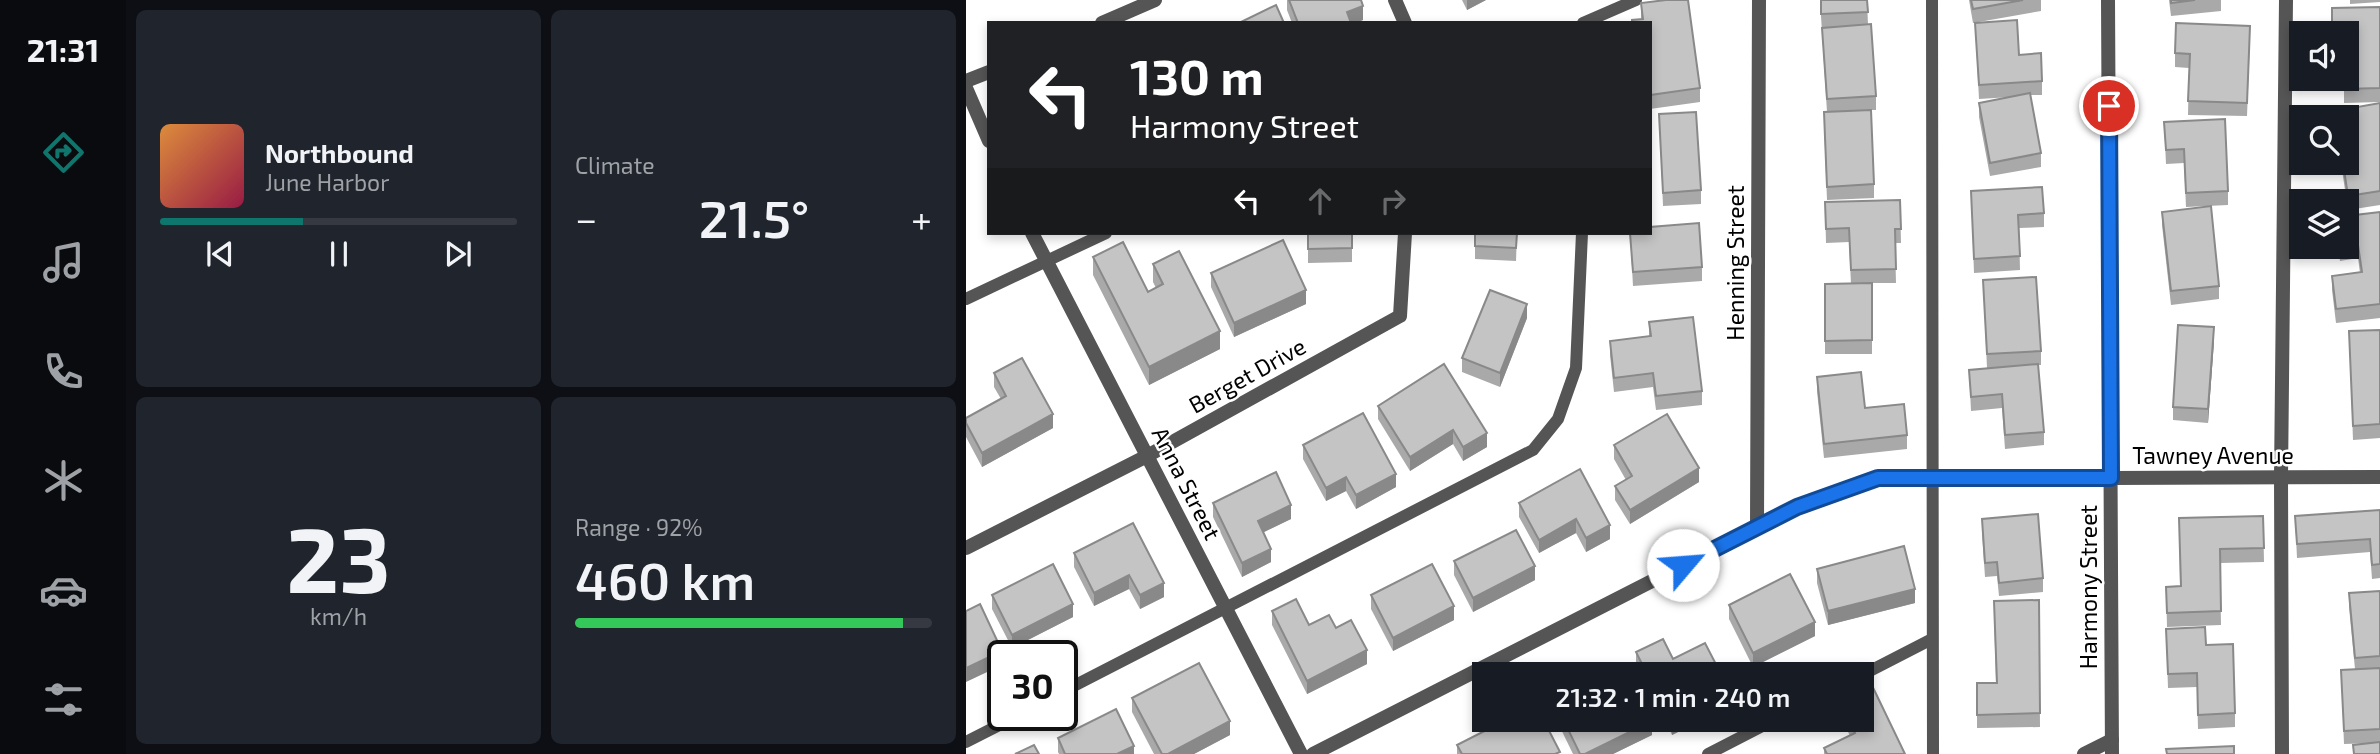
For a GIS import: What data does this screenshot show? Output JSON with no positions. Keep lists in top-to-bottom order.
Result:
{
  "streets": {
    "street": [
      "Henning Street",
      "Berget Drive",
      "Tawney Avenue",
      "Anna Street",
      "Harmony Street"
    ]
  },
  "crossings": [
    ["Henning Street", "Tawney Avenue"],
    ["Berget Drive", "Anna Street"],
    ["Tawney Avenue", "Harmony Street"]
  ],
  "page": {
    "tabs": "21:31",
    "tile": [
      "Climate",
      ["23", "km/h"],
      ["Range · 92%", "460 km"]
    ],
    "turn": ["130 m", "Harmony Street"],
    "song": ["Northbound", "June Harbor"],
    "heat": ["−", "21.5°", "+"],
    "limit": "30",
    "trip": "21:32 · 1 min · 240 m"
  }
}
